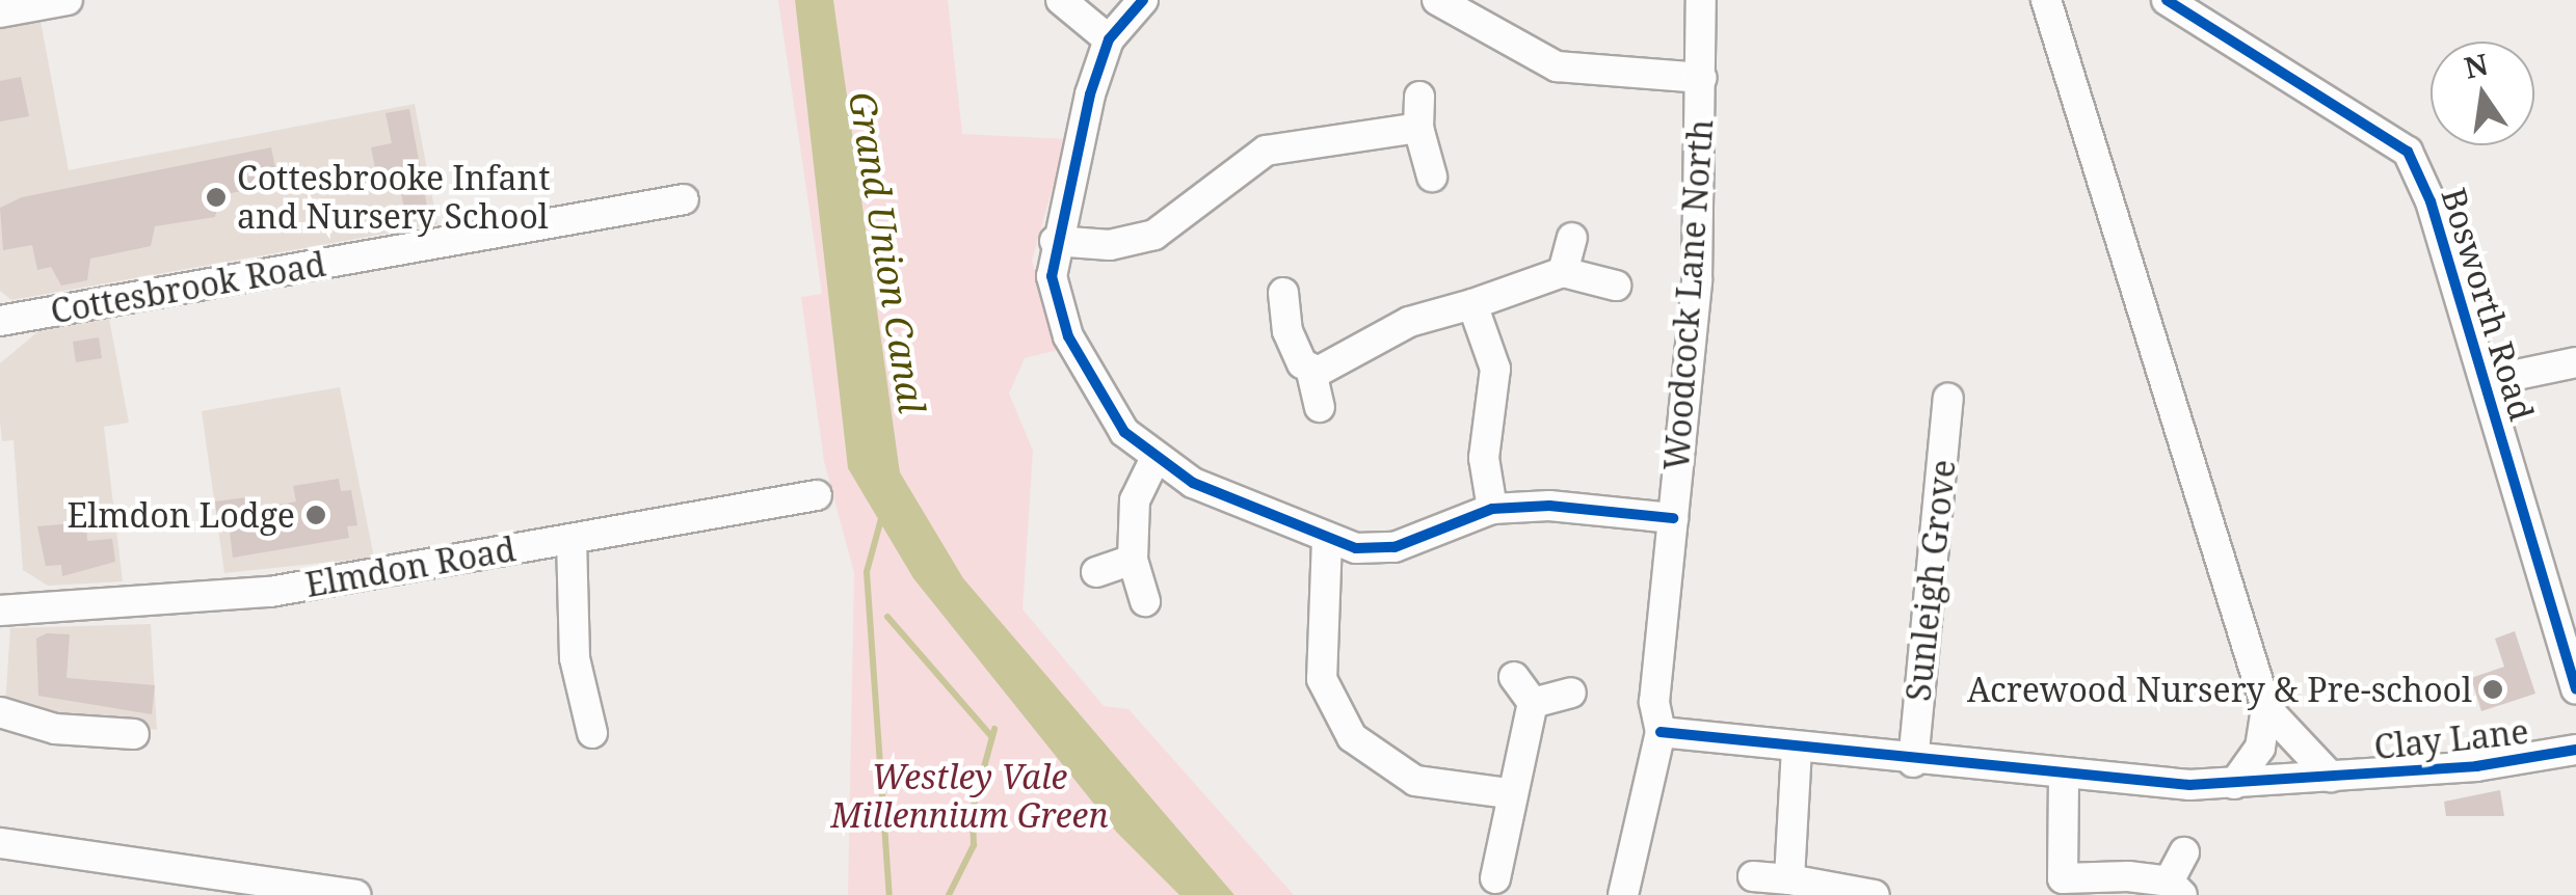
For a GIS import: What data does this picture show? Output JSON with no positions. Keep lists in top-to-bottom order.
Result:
{
  "streets": {
    "street": [
      "Cottesbrook Road",
      "Woodcock Lane North",
      "Bosworth Road",
      "Elmdon Road",
      "Sunleigh Grove",
      "Clay Lane"
    ]
  },
  "water": ["Grand Union Canal"],
  "parks": ["Westley Vale Millennium Green"],
  "places": ["Cottesbrooke Infant and Nursery School", "Elmdon Lodge", "Acrewood Nursery & Pre-school"],
  "north": "top"
}
